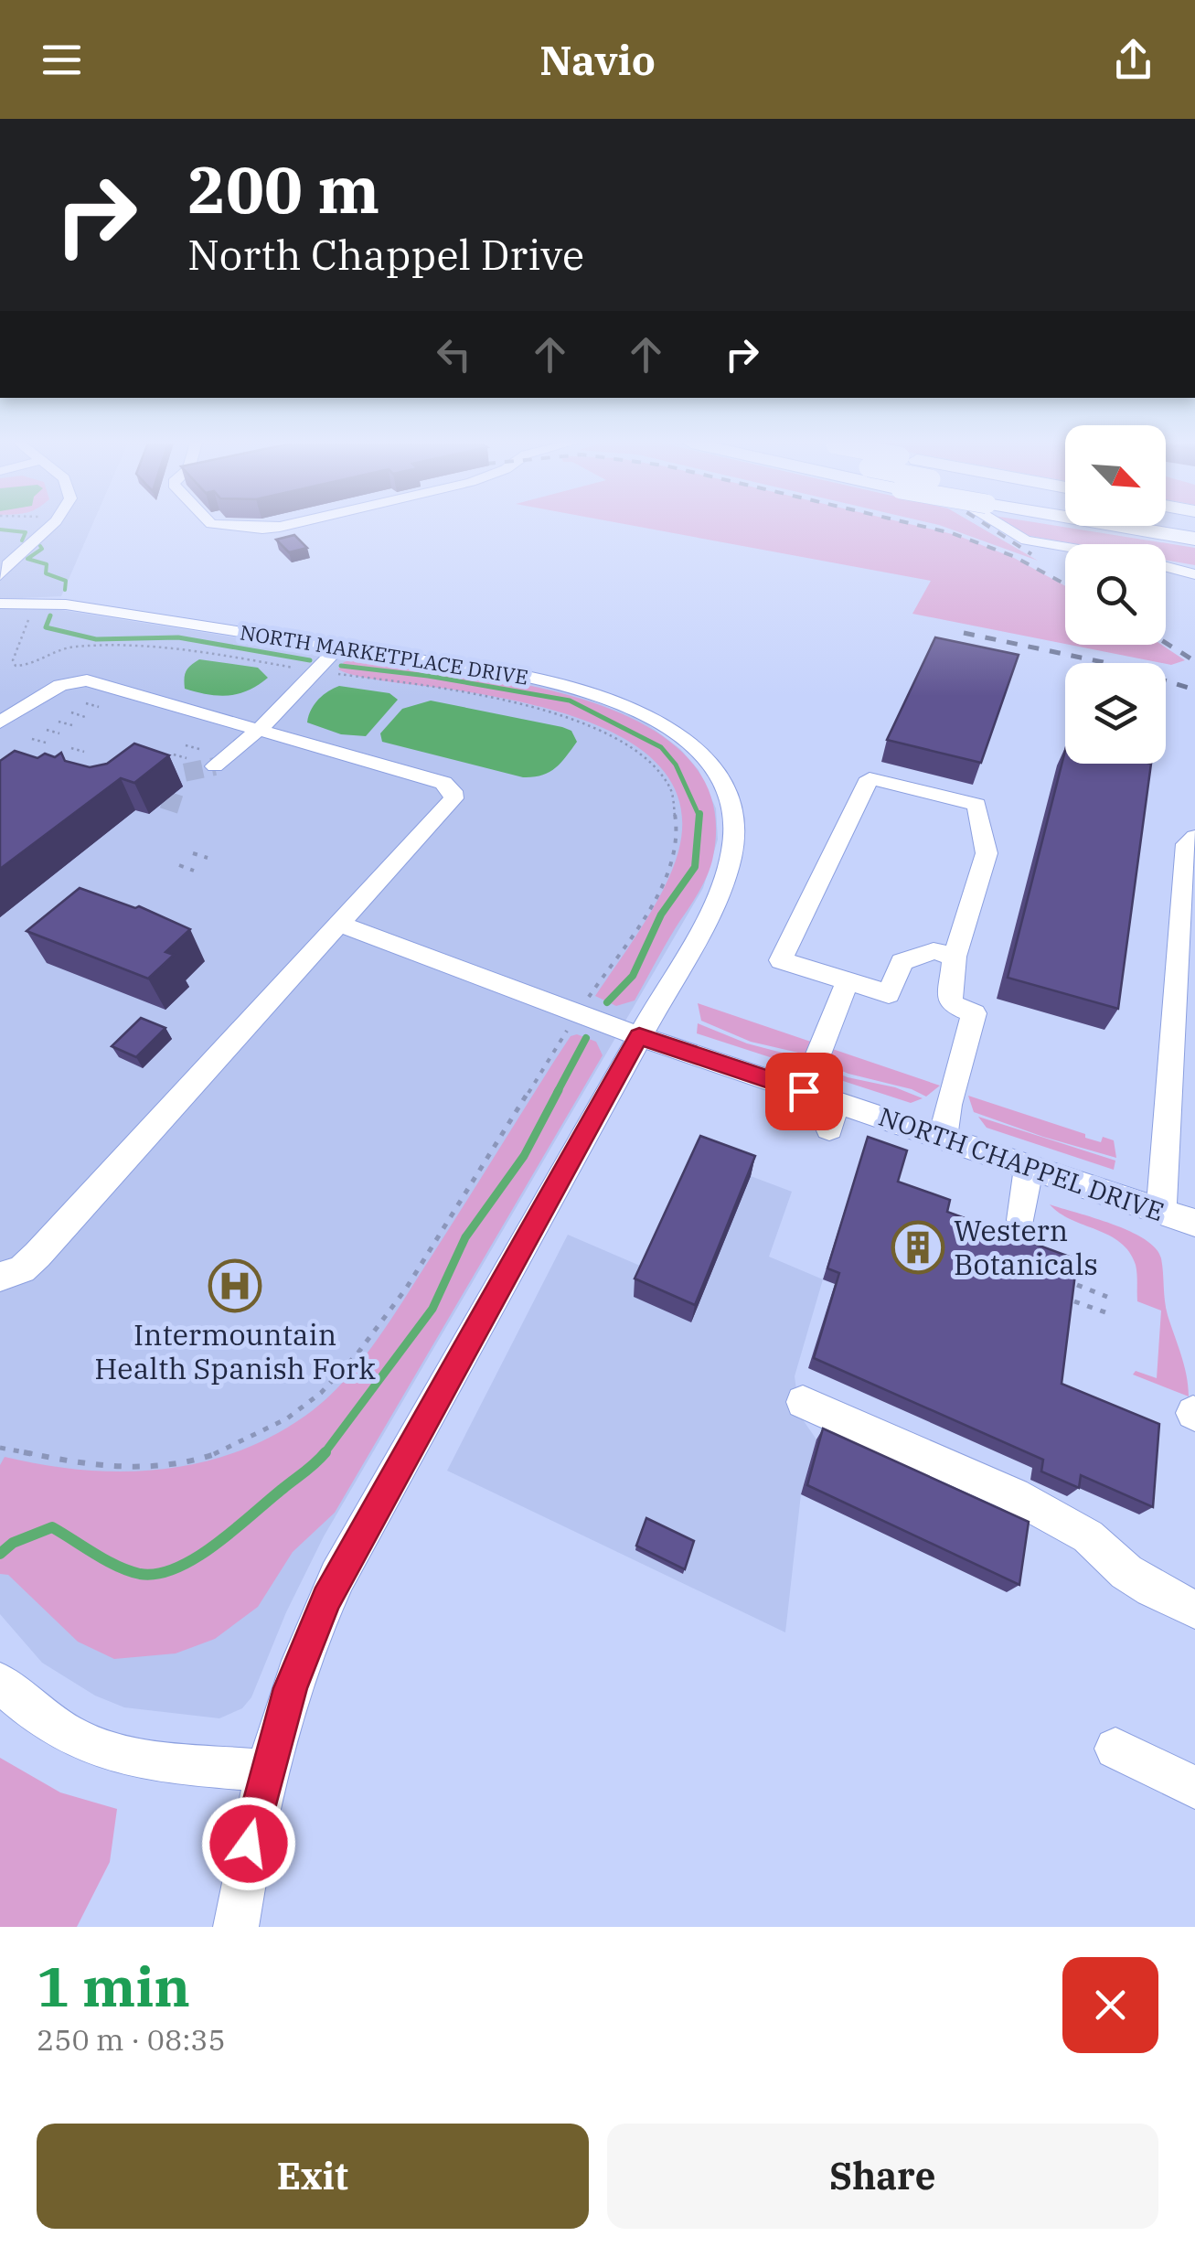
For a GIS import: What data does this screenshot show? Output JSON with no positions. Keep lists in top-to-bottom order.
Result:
{
  "streets": {
    "street": ["NORTH MARKETPLACE DRIVE", "NORTH CHAPPEL DRIVE"]
  },
  "crossings": [
    ["NORTH MARKETPLACE DRIVE", "NORTH CHAPPEL DRIVE"]
  ],
  "places": {
    "building": ["Western Botanicals"],
    "hospital": ["Intermountain Health Spanish Fork"]
  },
  "north": "bottom right",
  "page": {
    "header": "Navio",
    "turn": ["200 m", "North Chappel Drive"],
    "heading": ["1 min", "250 m · 08:35"],
    "buttons": ["Exit", "Share"]
  }
}
